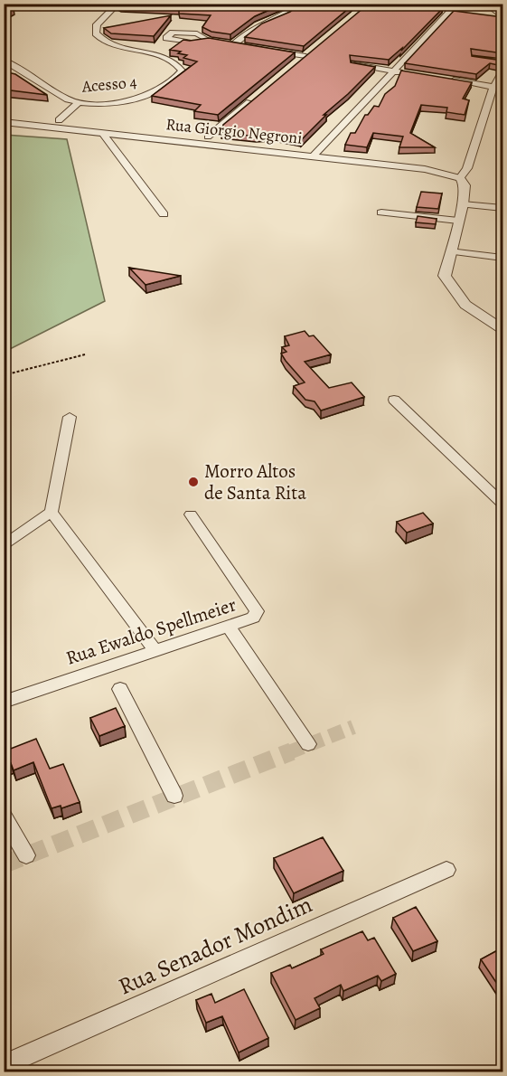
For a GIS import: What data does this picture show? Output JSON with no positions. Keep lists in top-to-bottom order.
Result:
{
  "streets": {
    "street": [
      "Acesso 4",
      "Rua Giorgio Negroni",
      "Rua Ewaldo Spellmeier",
      "Rua Senador Mondim"
    ]
  },
  "places": ["Morro Altos de Santa Rita"]
}
